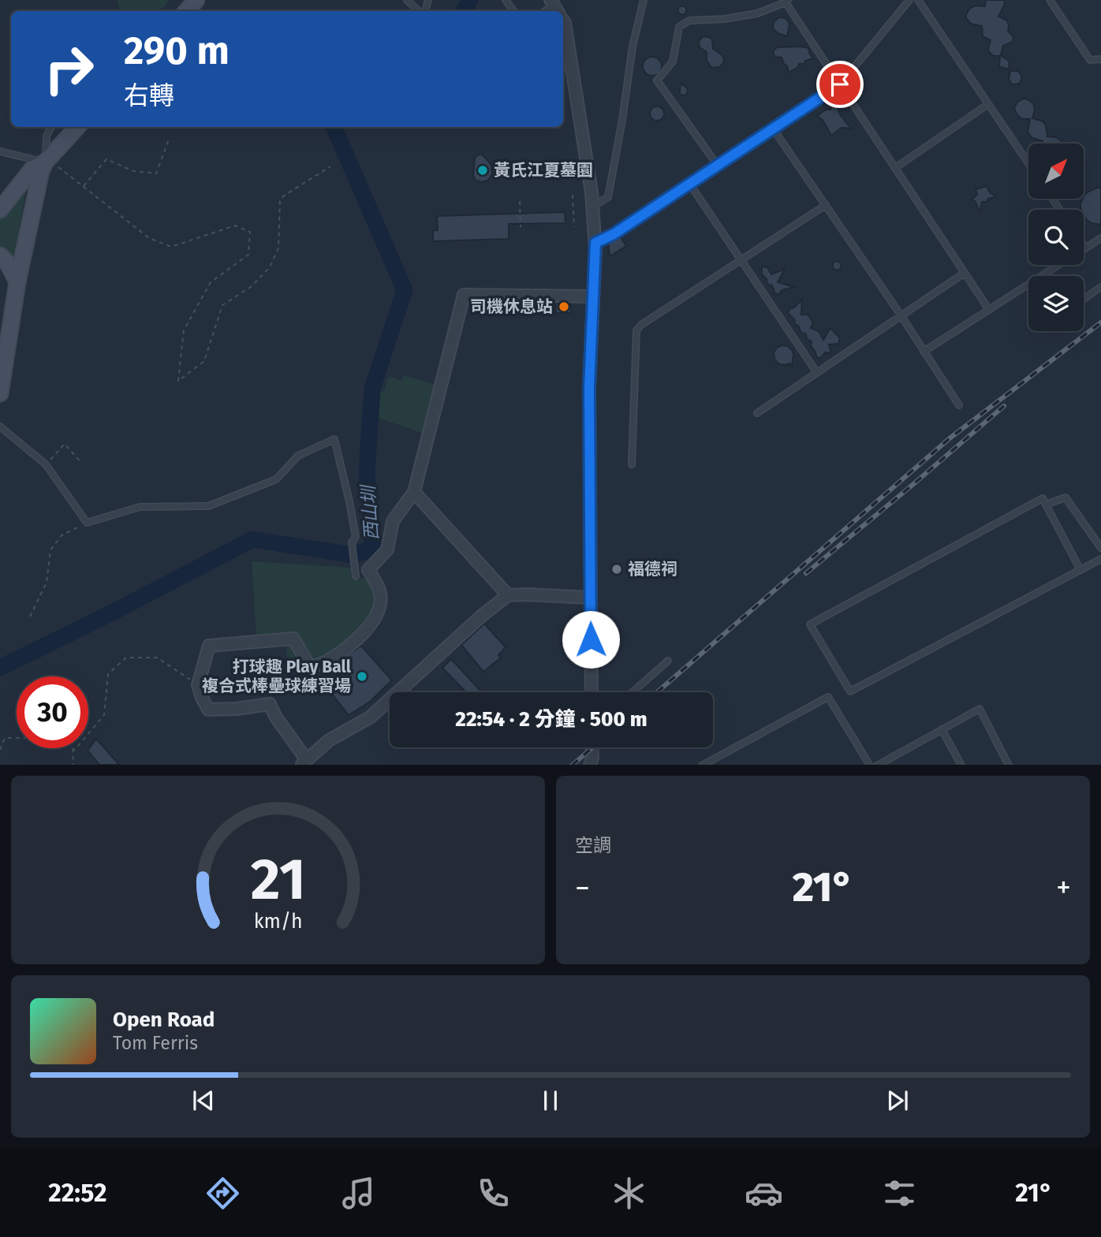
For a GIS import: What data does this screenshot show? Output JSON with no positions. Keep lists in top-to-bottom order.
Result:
{
  "water": ["西山圳"],
  "places": [
    "黃氏江夏墓園",
    "司機休息站",
    "福德祠",
    "打球趣 Play Ball 複合式棒壘球練習場"
  ],
  "north": "top right",
  "page": {
    "turn": ["290 m", "右轉"],
    "limit": "30",
    "trip": "22:54 · 2 分鐘 · 500 m",
    "tile": "空調",
    "heat": ["−", "21°", "+"],
    "song": ["Open Road", "Tom Ferris"],
    "tabs": ["22:52", "21°"],
    "gauge": ["21", "km/h"]
  }
}
